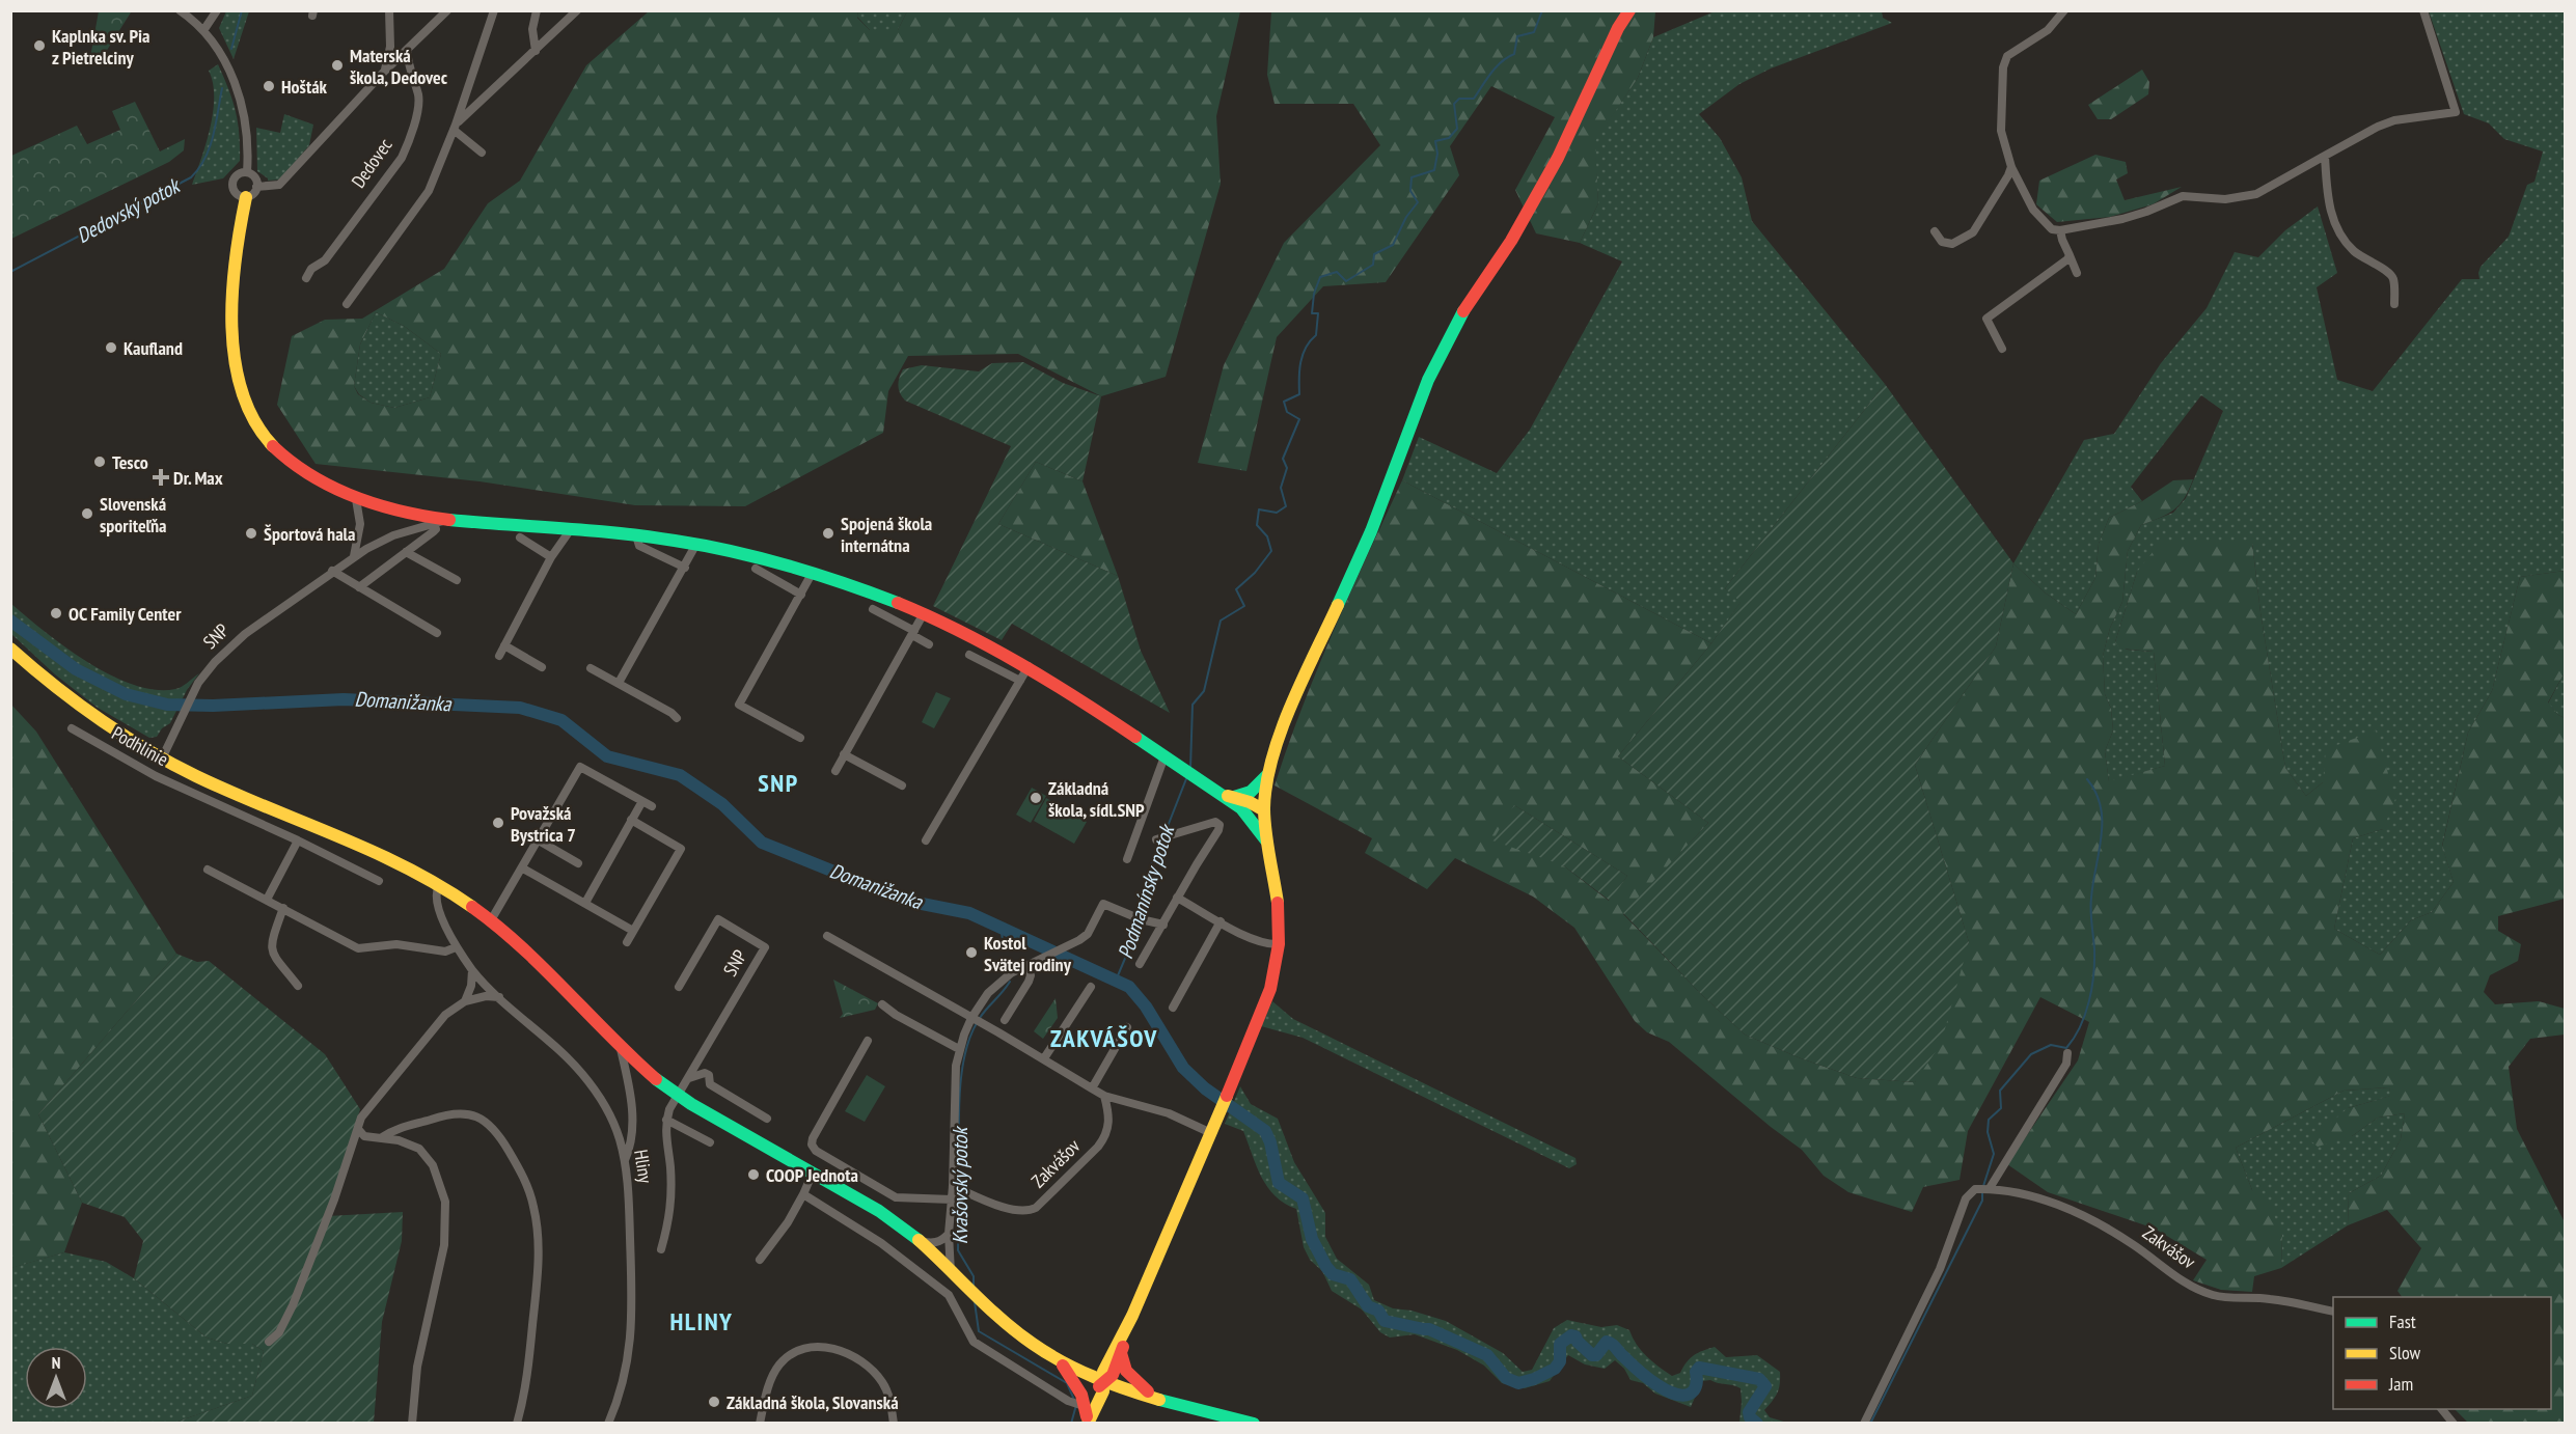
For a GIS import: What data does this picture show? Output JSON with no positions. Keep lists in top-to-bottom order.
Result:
{
  "streets": {
    "street": [
      "Dedovec",
      "SNP",
      "Podhlinie",
      "Zakvášov",
      "Hliny"
    ]
  },
  "crossings": [
    ["SNP", "Hliny"]
  ],
  "districts": ["SNP", "ZAKVÁŠOV", "HLINY"],
  "water": [
    "Dedovský potok",
    "Domanižanka",
    "Podmanínsky potok",
    "Kvašovský potok"
  ],
  "places": {
    "other": [
      "Kaplnka sv. Pia z Pietrelciny",
      "Materská škola, Dedovec",
      "Hošták",
      "Kaufland",
      "Tesco",
      "Slovenská sporiteľňa",
      "Športová hala",
      "Spojená škola internátna",
      "OC Family Center",
      "Základná škola, sídl.SNP",
      "Považská Bystrica 7",
      "Kostol Svätej rodiny",
      "COOP Jednota",
      "Základná škola, Slovanská"
    ],
    "health": ["Dr. Max"]
  },
  "legend": ["Fast", "Slow", "Jam"],
  "north": "top"
}
